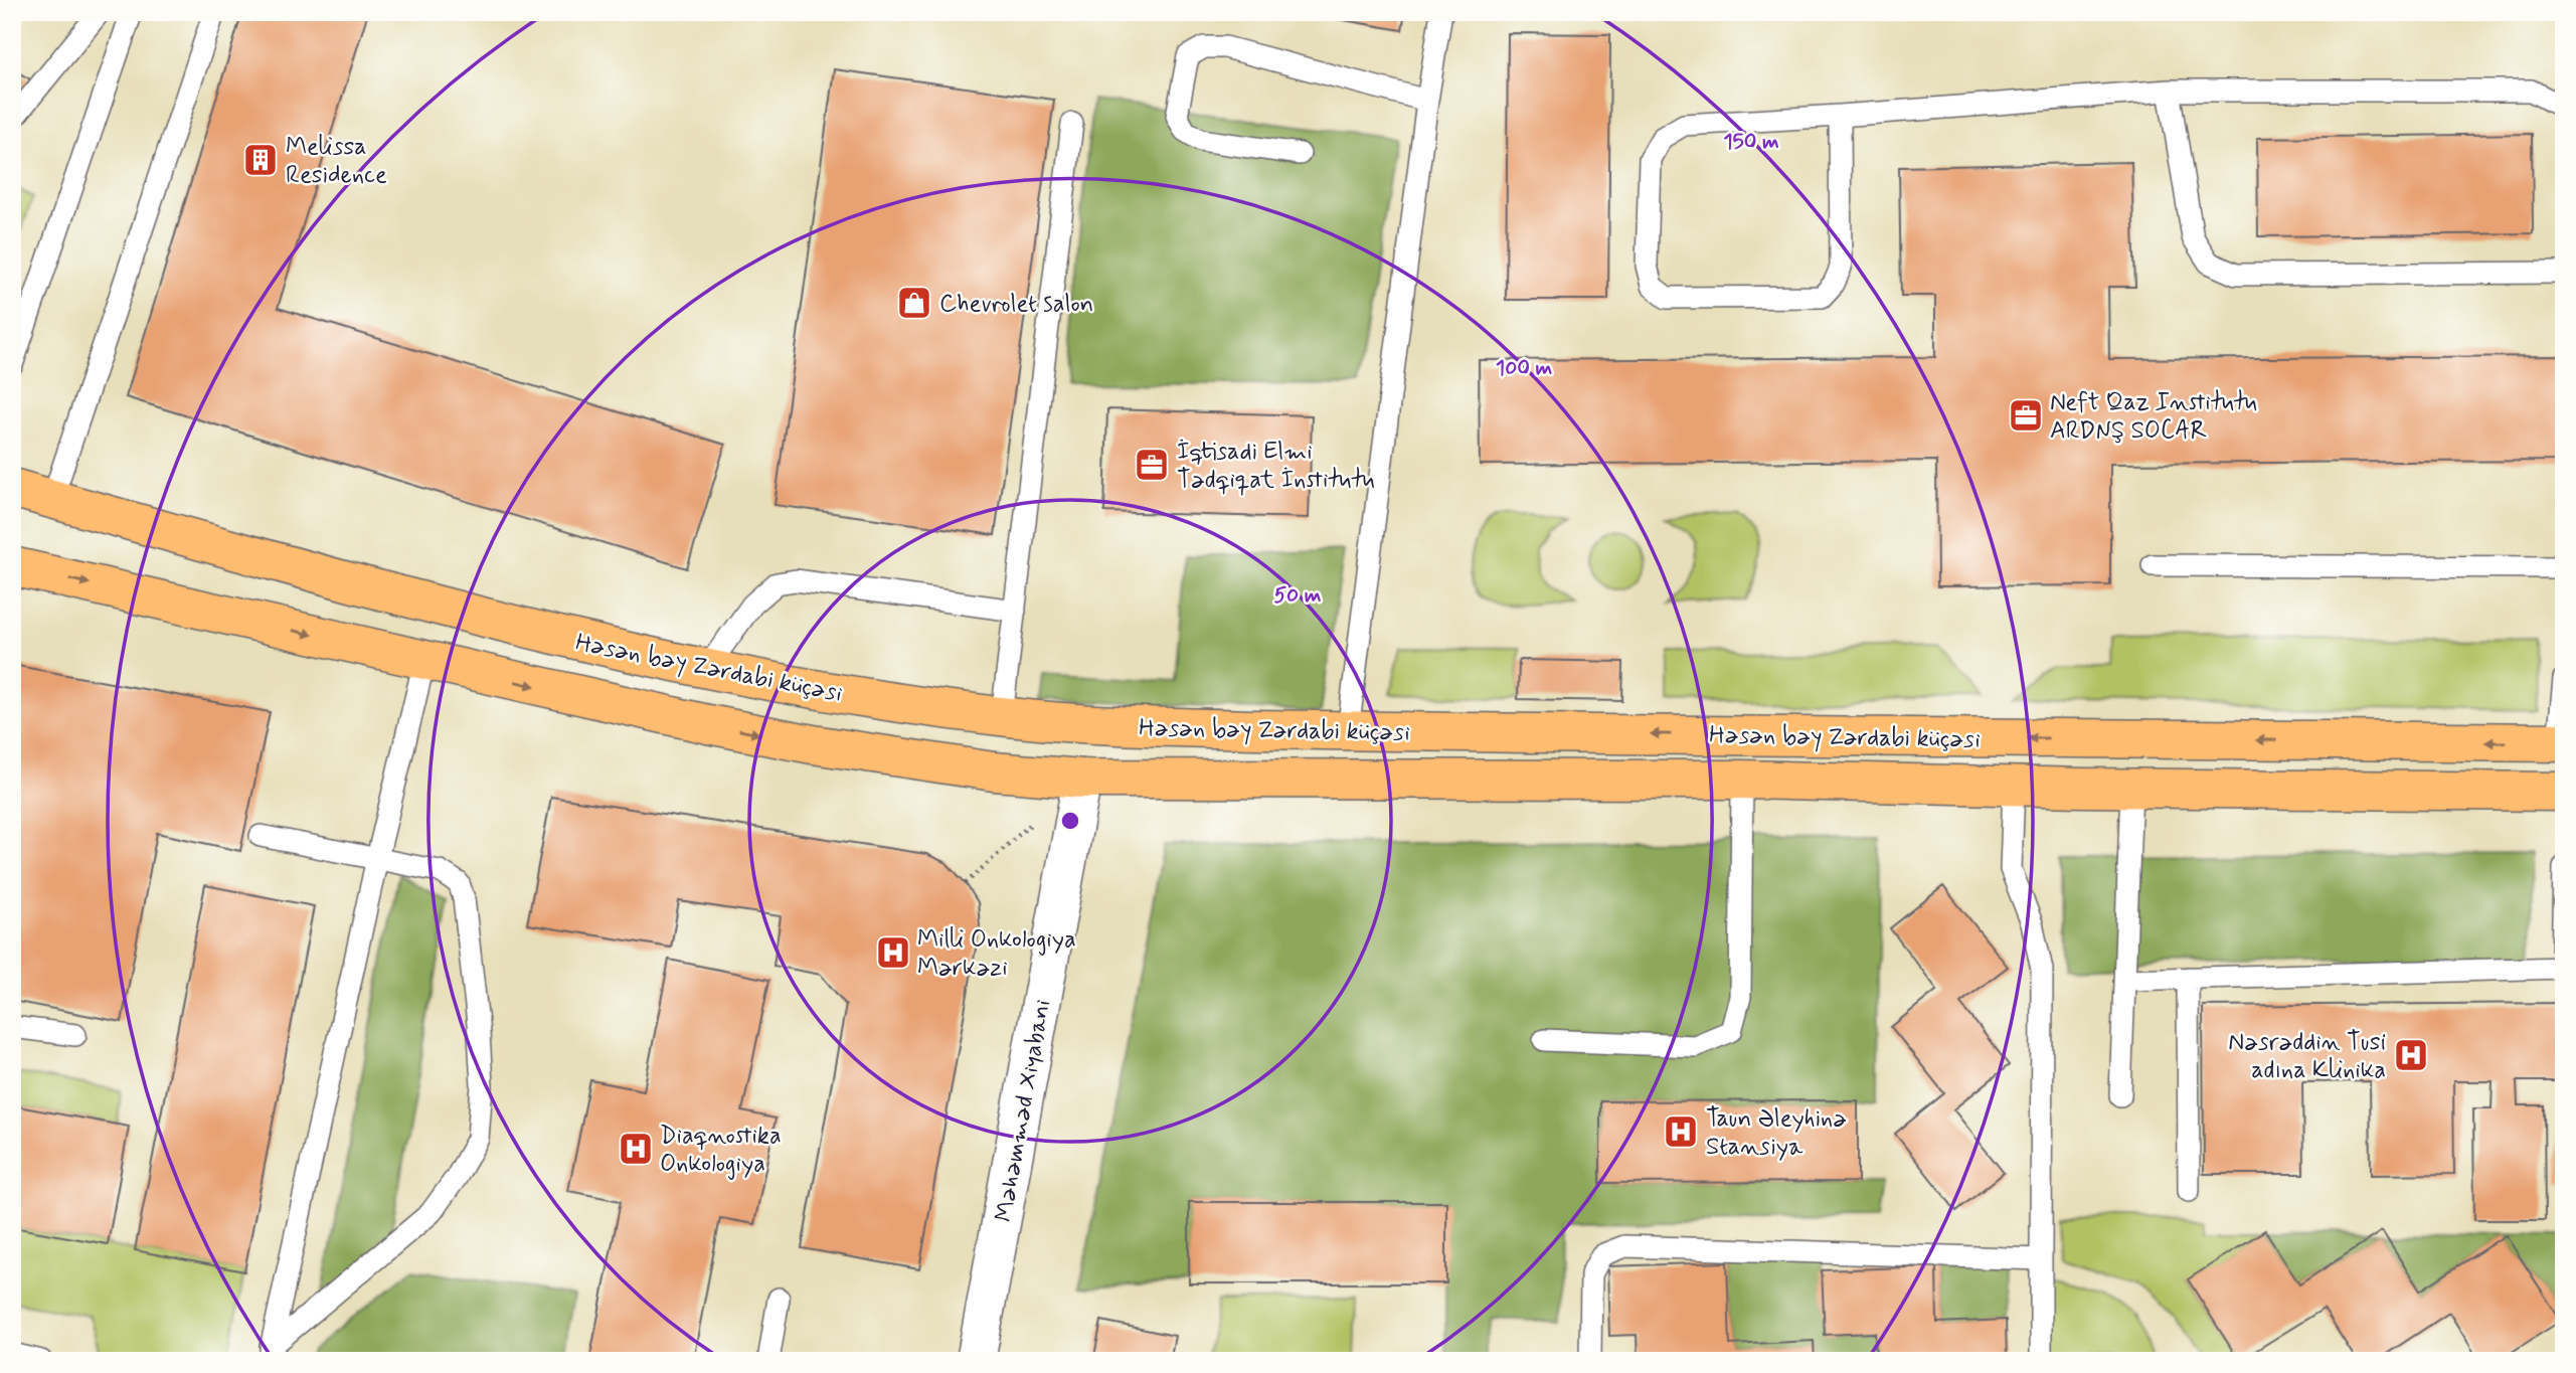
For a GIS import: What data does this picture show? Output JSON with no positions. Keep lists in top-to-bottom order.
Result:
{
  "streets": {
    "main road": ["Həsən bəy Zərdabi küçəsi"],
    "street": ["Məhəmməd Xiyabani"]
  },
  "crossings": [
    ["Həsən bəy Zərdabi küçəsi", "Məhəmməd Xiyabani"]
  ],
  "places": {
    "building": ["Melissa Residence"],
    "shop": ["Chevrolet salon"],
    "office": ["Neft Qaz Institutu ARDNŞ SOCAR", "İqtisadi Elmi Tədqiqat İnstitutu"],
    "hospital": [
      "Milli Onkologiya Mərkəzi",
      "Nəsrəddin Tusi adına Klinika",
      "Taun Əleyhinə Stansiya",
      "Diaqnostika Onkologiya"
    ]
  },
  "rings": ["150 m", "100 m", "50 m"]
}
